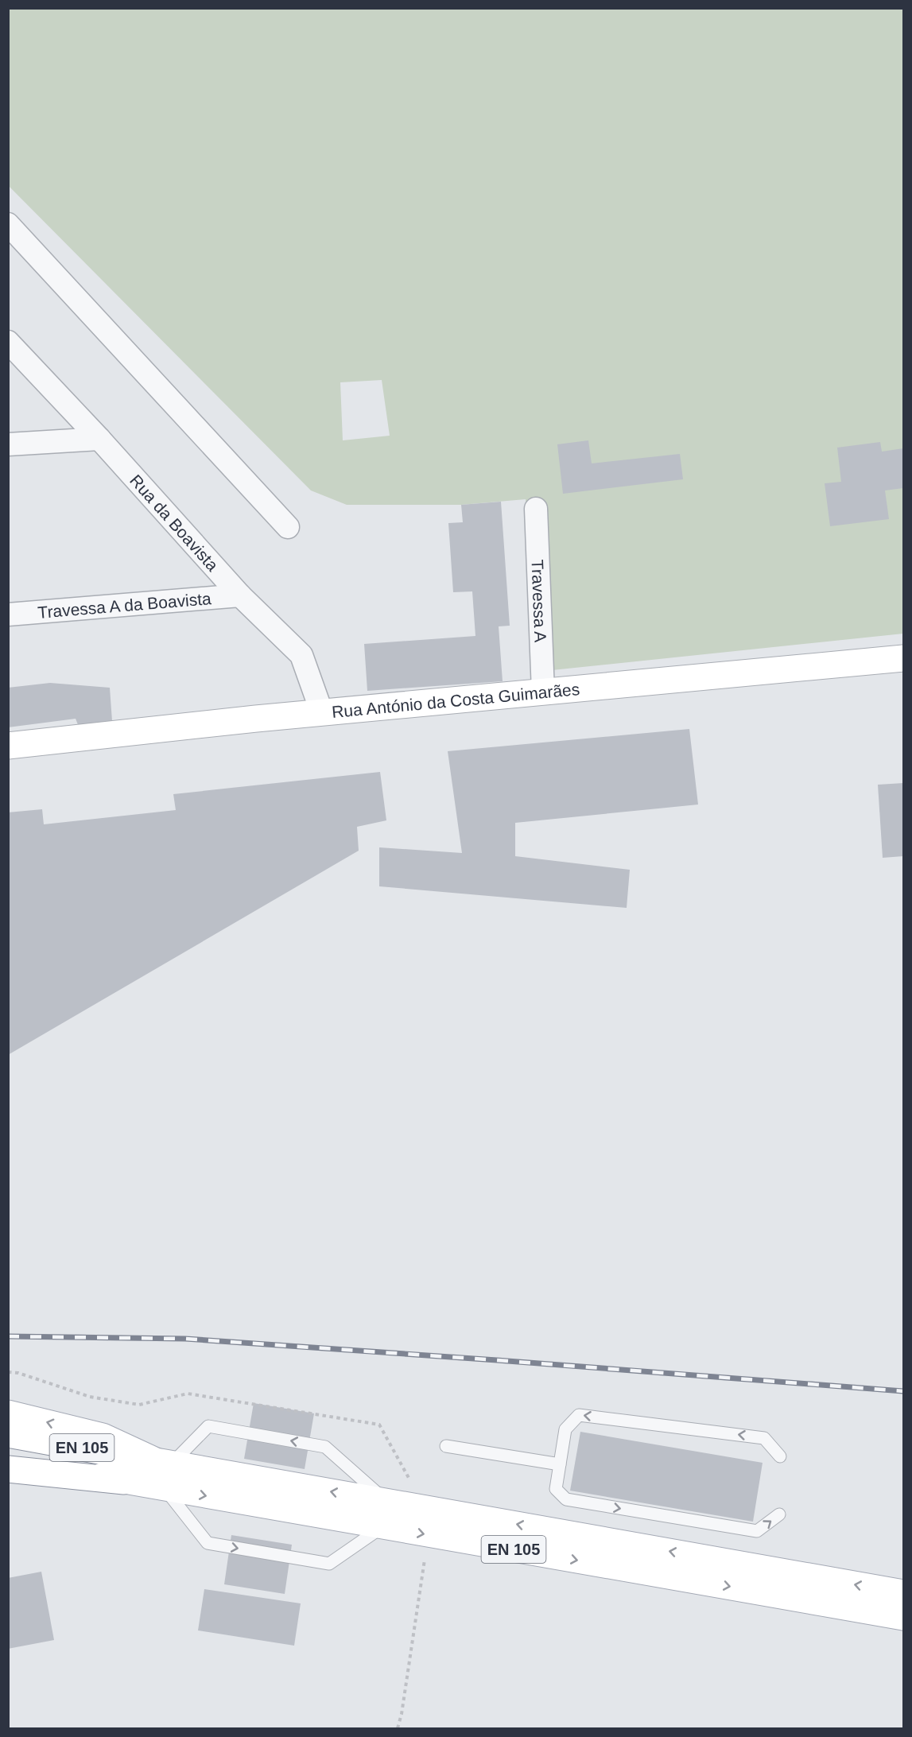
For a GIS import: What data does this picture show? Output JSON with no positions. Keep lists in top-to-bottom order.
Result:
{
  "streets": {
    "main road": ["Rua António da Costa Guimarães", "EN 105"],
    "street": ["Rua da Boavista", "Travessa A", "Travessa A da Boavista"]
  },
  "crossings": [
    ["Rua da Boavista", "Travessa A da Boavista"],
    ["Rua da Boavista", "Rua António da Costa Guimarães"],
    ["Travessa A", "Rua António da Costa Guimarães"]
  ]
}
